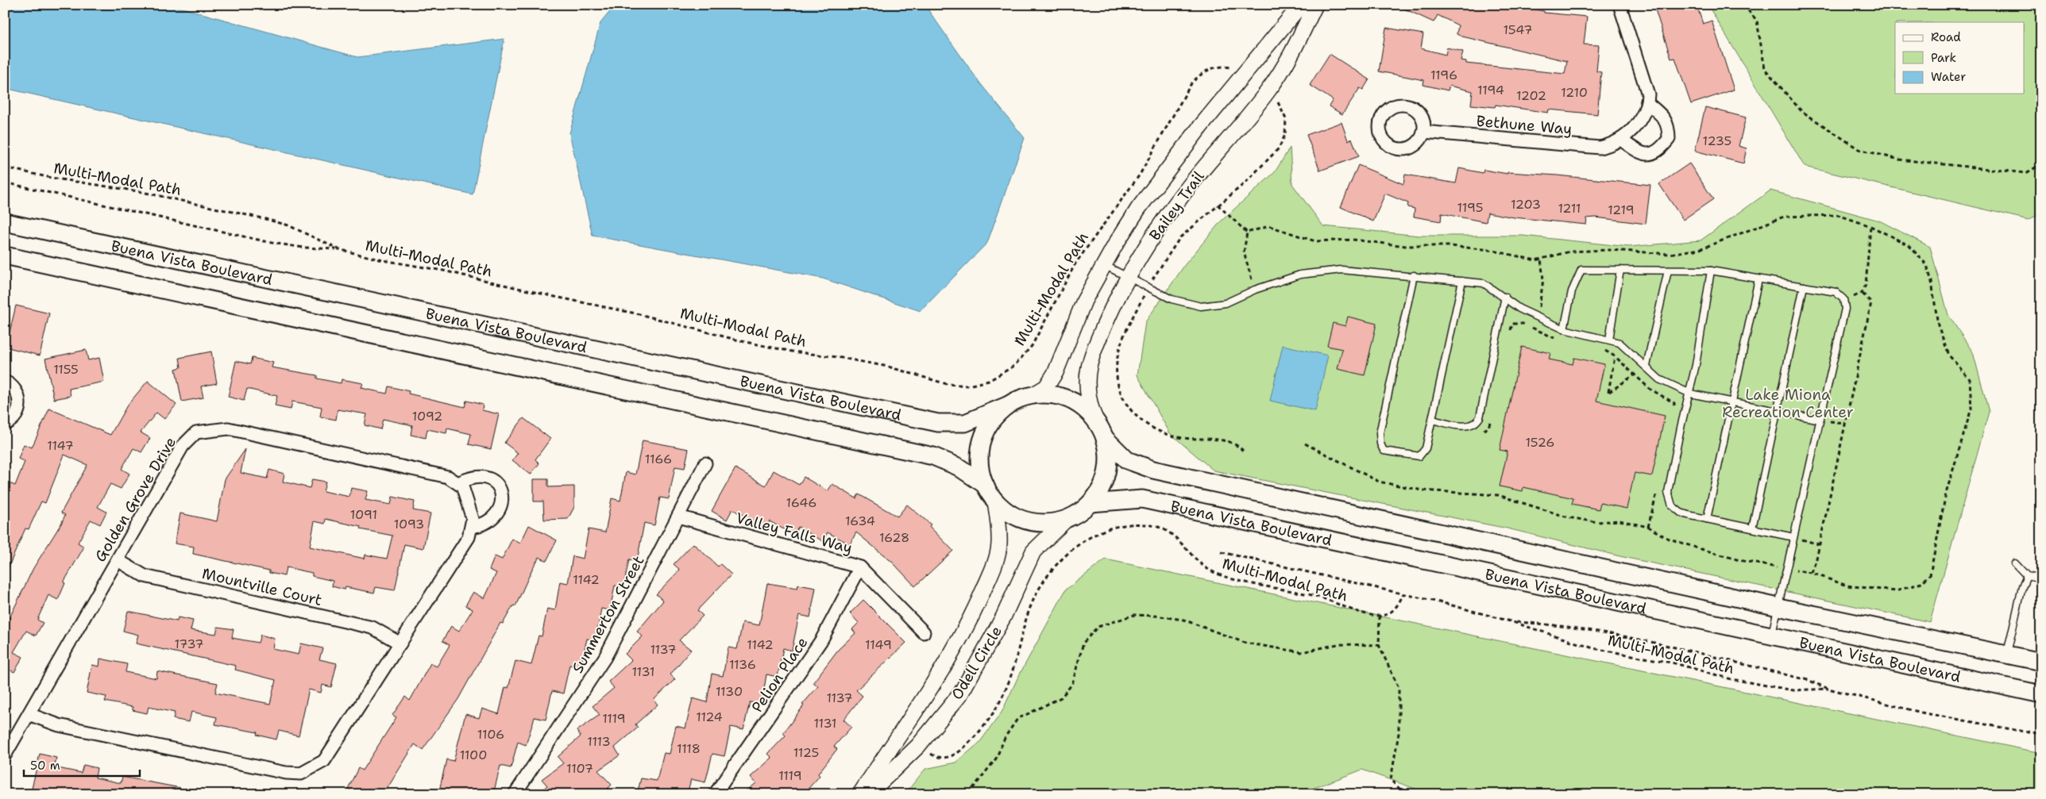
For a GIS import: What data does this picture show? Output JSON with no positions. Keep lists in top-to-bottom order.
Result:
{
  "streets": {
    "main road": ["Buena Vista Boulevard"],
    "street": [
      "Bethune Way",
      "Bailey Trail",
      "Golden Grove Drive",
      "Valley Falls Way",
      "Mountville Court",
      "Summerton Street",
      "Odell Circle",
      "Pelion Place"
    ],
    "path": ["Multi-Modal Path"]
  },
  "crossings": [
    ["Multi-Modal Path", "Bailey Trail"],
    ["Multi-Modal Path", "Odell Circle"],
    ["Bailey Trail", "Buena Vista Boulevard"],
    ["Bailey Trail", "Odell Circle"],
    ["Buena Vista Boulevard", "Odell Circle"],
    ["Golden Grove Drive", "Mountville Court"],
    ["Valley Falls Way", "Summerton Street"],
    ["Valley Falls Way", "Pelion Place"]
  ],
  "parks": ["Lake Miona Recreation Center"],
  "house_numbers": [
    "1547",
    "1196",
    "1194",
    "1210",
    "1202",
    "1235",
    "1203",
    "1195",
    "1211",
    "1219",
    "1155",
    "1092",
    "1526",
    "1147",
    "1166",
    "1646",
    "1091",
    "1634",
    "1093",
    "1628",
    "1142",
    "1737",
    "1142",
    "1149",
    "1137",
    "1136",
    "1131",
    "1130",
    "1137",
    "1124",
    "1119",
    "1131",
    "1106",
    "1113",
    "1118",
    "1125",
    "1100",
    "1107",
    "1119"
  ],
  "legend": ["Road", "Park", "Water"],
  "scale_bar": "50 m"
}
